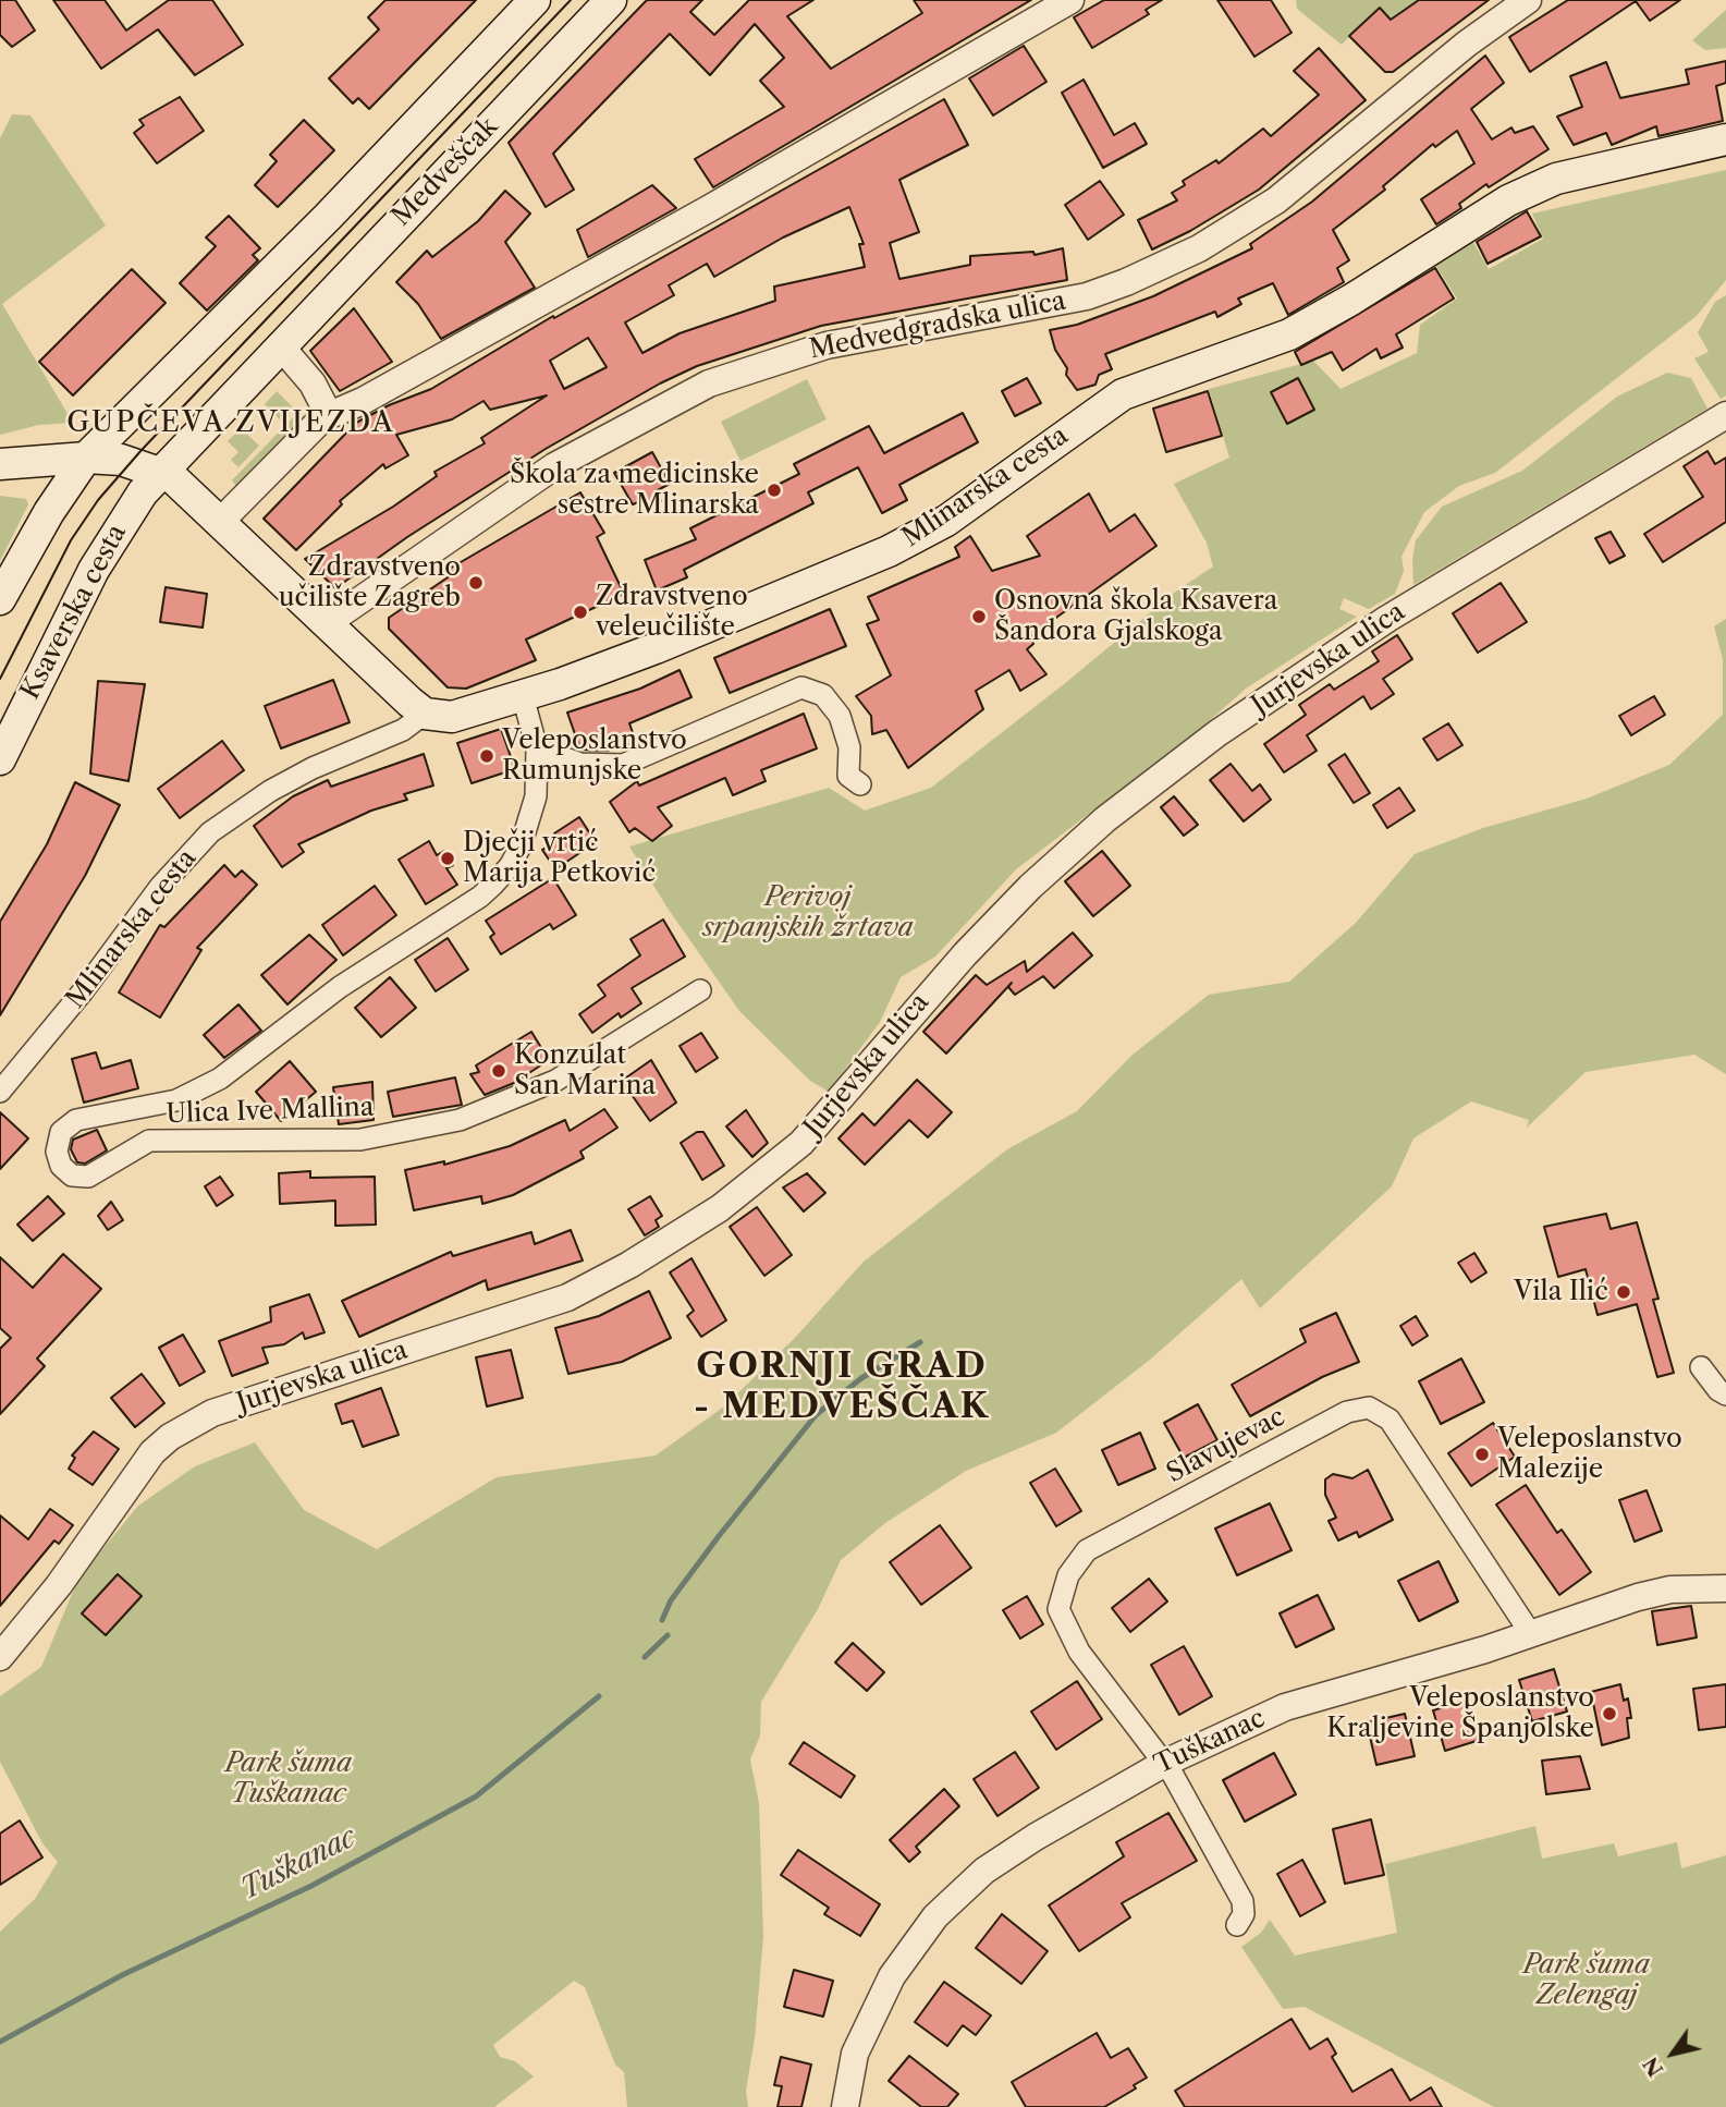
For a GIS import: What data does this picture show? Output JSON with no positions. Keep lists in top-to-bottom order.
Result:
{
  "streets": {
    "main road": ["Medveščak", "Mlinarska cesta", "Ksaverska cesta"],
    "street": [
      "Medvedgradska ulica",
      "Jurjevska ulica",
      "Ulica Ive Mallina",
      "Slavujevac",
      "Tuškanac"
    ]
  },
  "crossings": [
    ["Mlinarska cesta", "Ulica Ive Mallina"],
    ["Slavujevac", "Tuškanac"]
  ],
  "districts": ["GUPČEVA ZVIJEZDA", "GORNJI GRAD - MEDVEŠČAK"],
  "water": ["Tuškanac"],
  "parks": ["Perivoj srpanjskih žrtava", "Park šuma Tuškanac", "Park šuma Zelengaj"],
  "places": [
    "Škola za medicinske sestre Mlinarska",
    "Zdravstveno učilište Zagreb",
    "Zdravstveno veleučilište",
    "Osnovna škola Ksavera Šandora Gjalskoga",
    "Veleposlanstvo Rumunjske",
    "Dječji vrtić Marija Petković",
    "Konzulat San Marina",
    "Vila Ilić",
    "Veleposlanstvo Malezije",
    "Veleposlanstvo Kraljevine Španjolske"
  ],
  "north": "bottom left"
}
